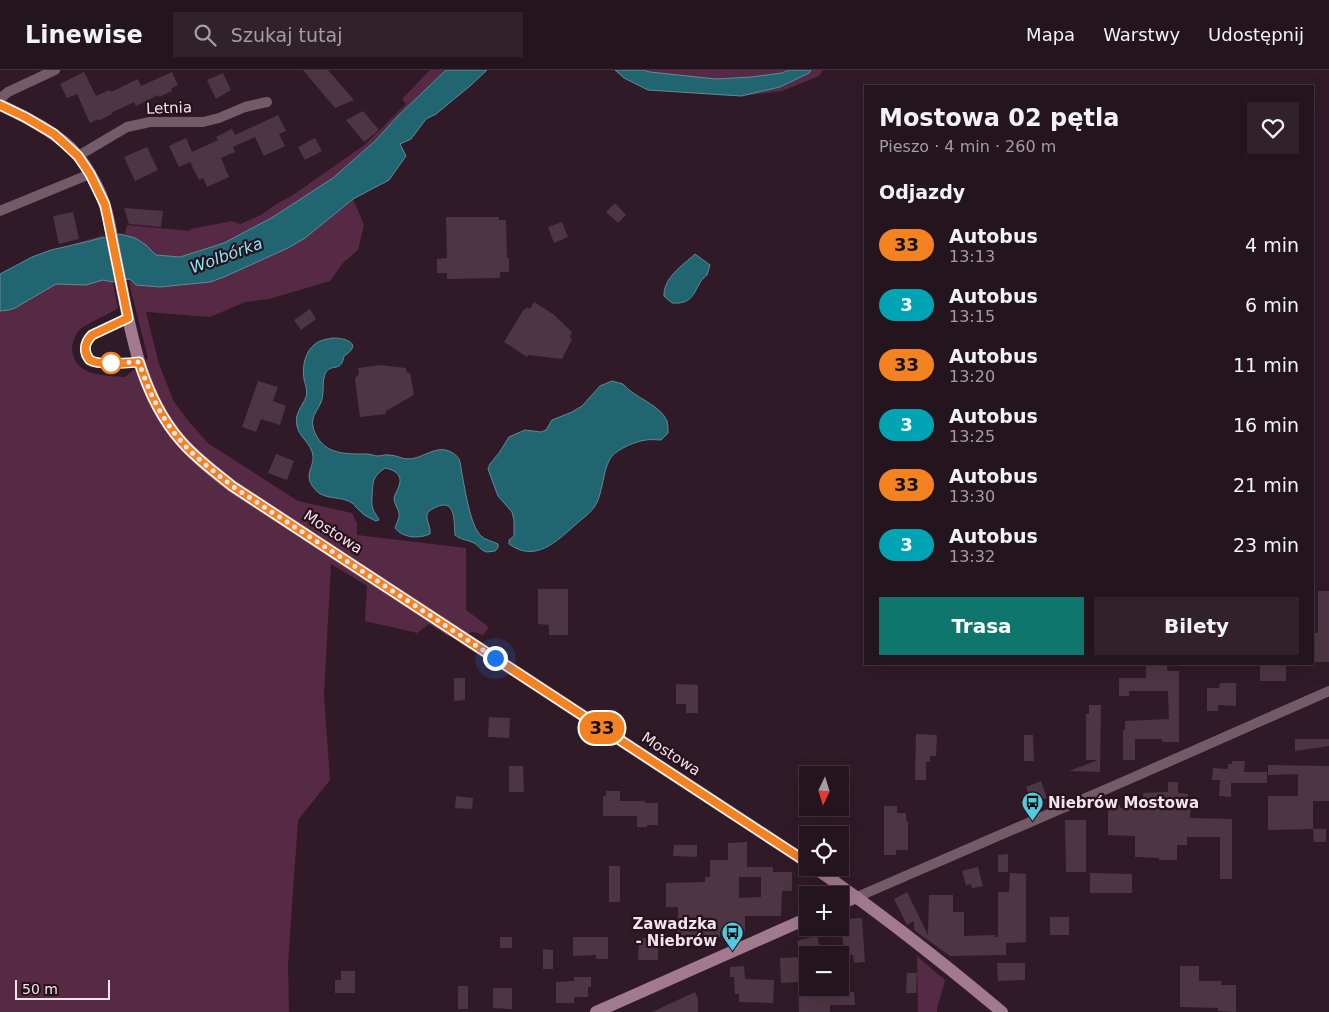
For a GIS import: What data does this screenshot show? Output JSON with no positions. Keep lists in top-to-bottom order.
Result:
{
  "streets": {
    "street": ["Letnia", "Mostowa"]
  },
  "crossings": [
    ["Letnia", "Mostowa"]
  ],
  "water": ["Wolbórka"],
  "places": {
    "bus stop": ["Niebrów Mostowa", "Zawadzka - Niebrów"]
  },
  "lines": ["bus line 33"],
  "scale_bar": "50 m",
  "north": "bottom",
  "page": {
    "header": "Linewise",
    "search": "Szukaj tutaj",
    "nav": ["Mapa", "Warstwy", "Udostępnij"],
    "on_map": "33",
    "heading": [
      ["Mostowa 02 pętla", "Pieszo · 4 min · 260 m"],
      "Odjazdy"
    ],
    "list": [
      {
        "mark": "33",
        "name": "Autobus",
        "note": "13:13",
        "value": "4 min"
      },
      {
        "mark": "3",
        "name": "Autobus",
        "note": "13:15",
        "value": "6 min"
      },
      {
        "mark": "33",
        "name": "Autobus",
        "note": "13:20",
        "value": "11 min"
      },
      {
        "mark": "3",
        "name": "Autobus",
        "note": "13:25",
        "value": "16 min"
      },
      {
        "mark": "33",
        "name": "Autobus",
        "note": "13:30",
        "value": "21 min"
      },
      {
        "mark": "3",
        "name": "Autobus",
        "note": "13:32",
        "value": "23 min"
      }
    ],
    "buttons": ["Trasa", "Bilety"],
    "map_buttons": ["+", "−"],
    "scale": "50 m"
  }
}
